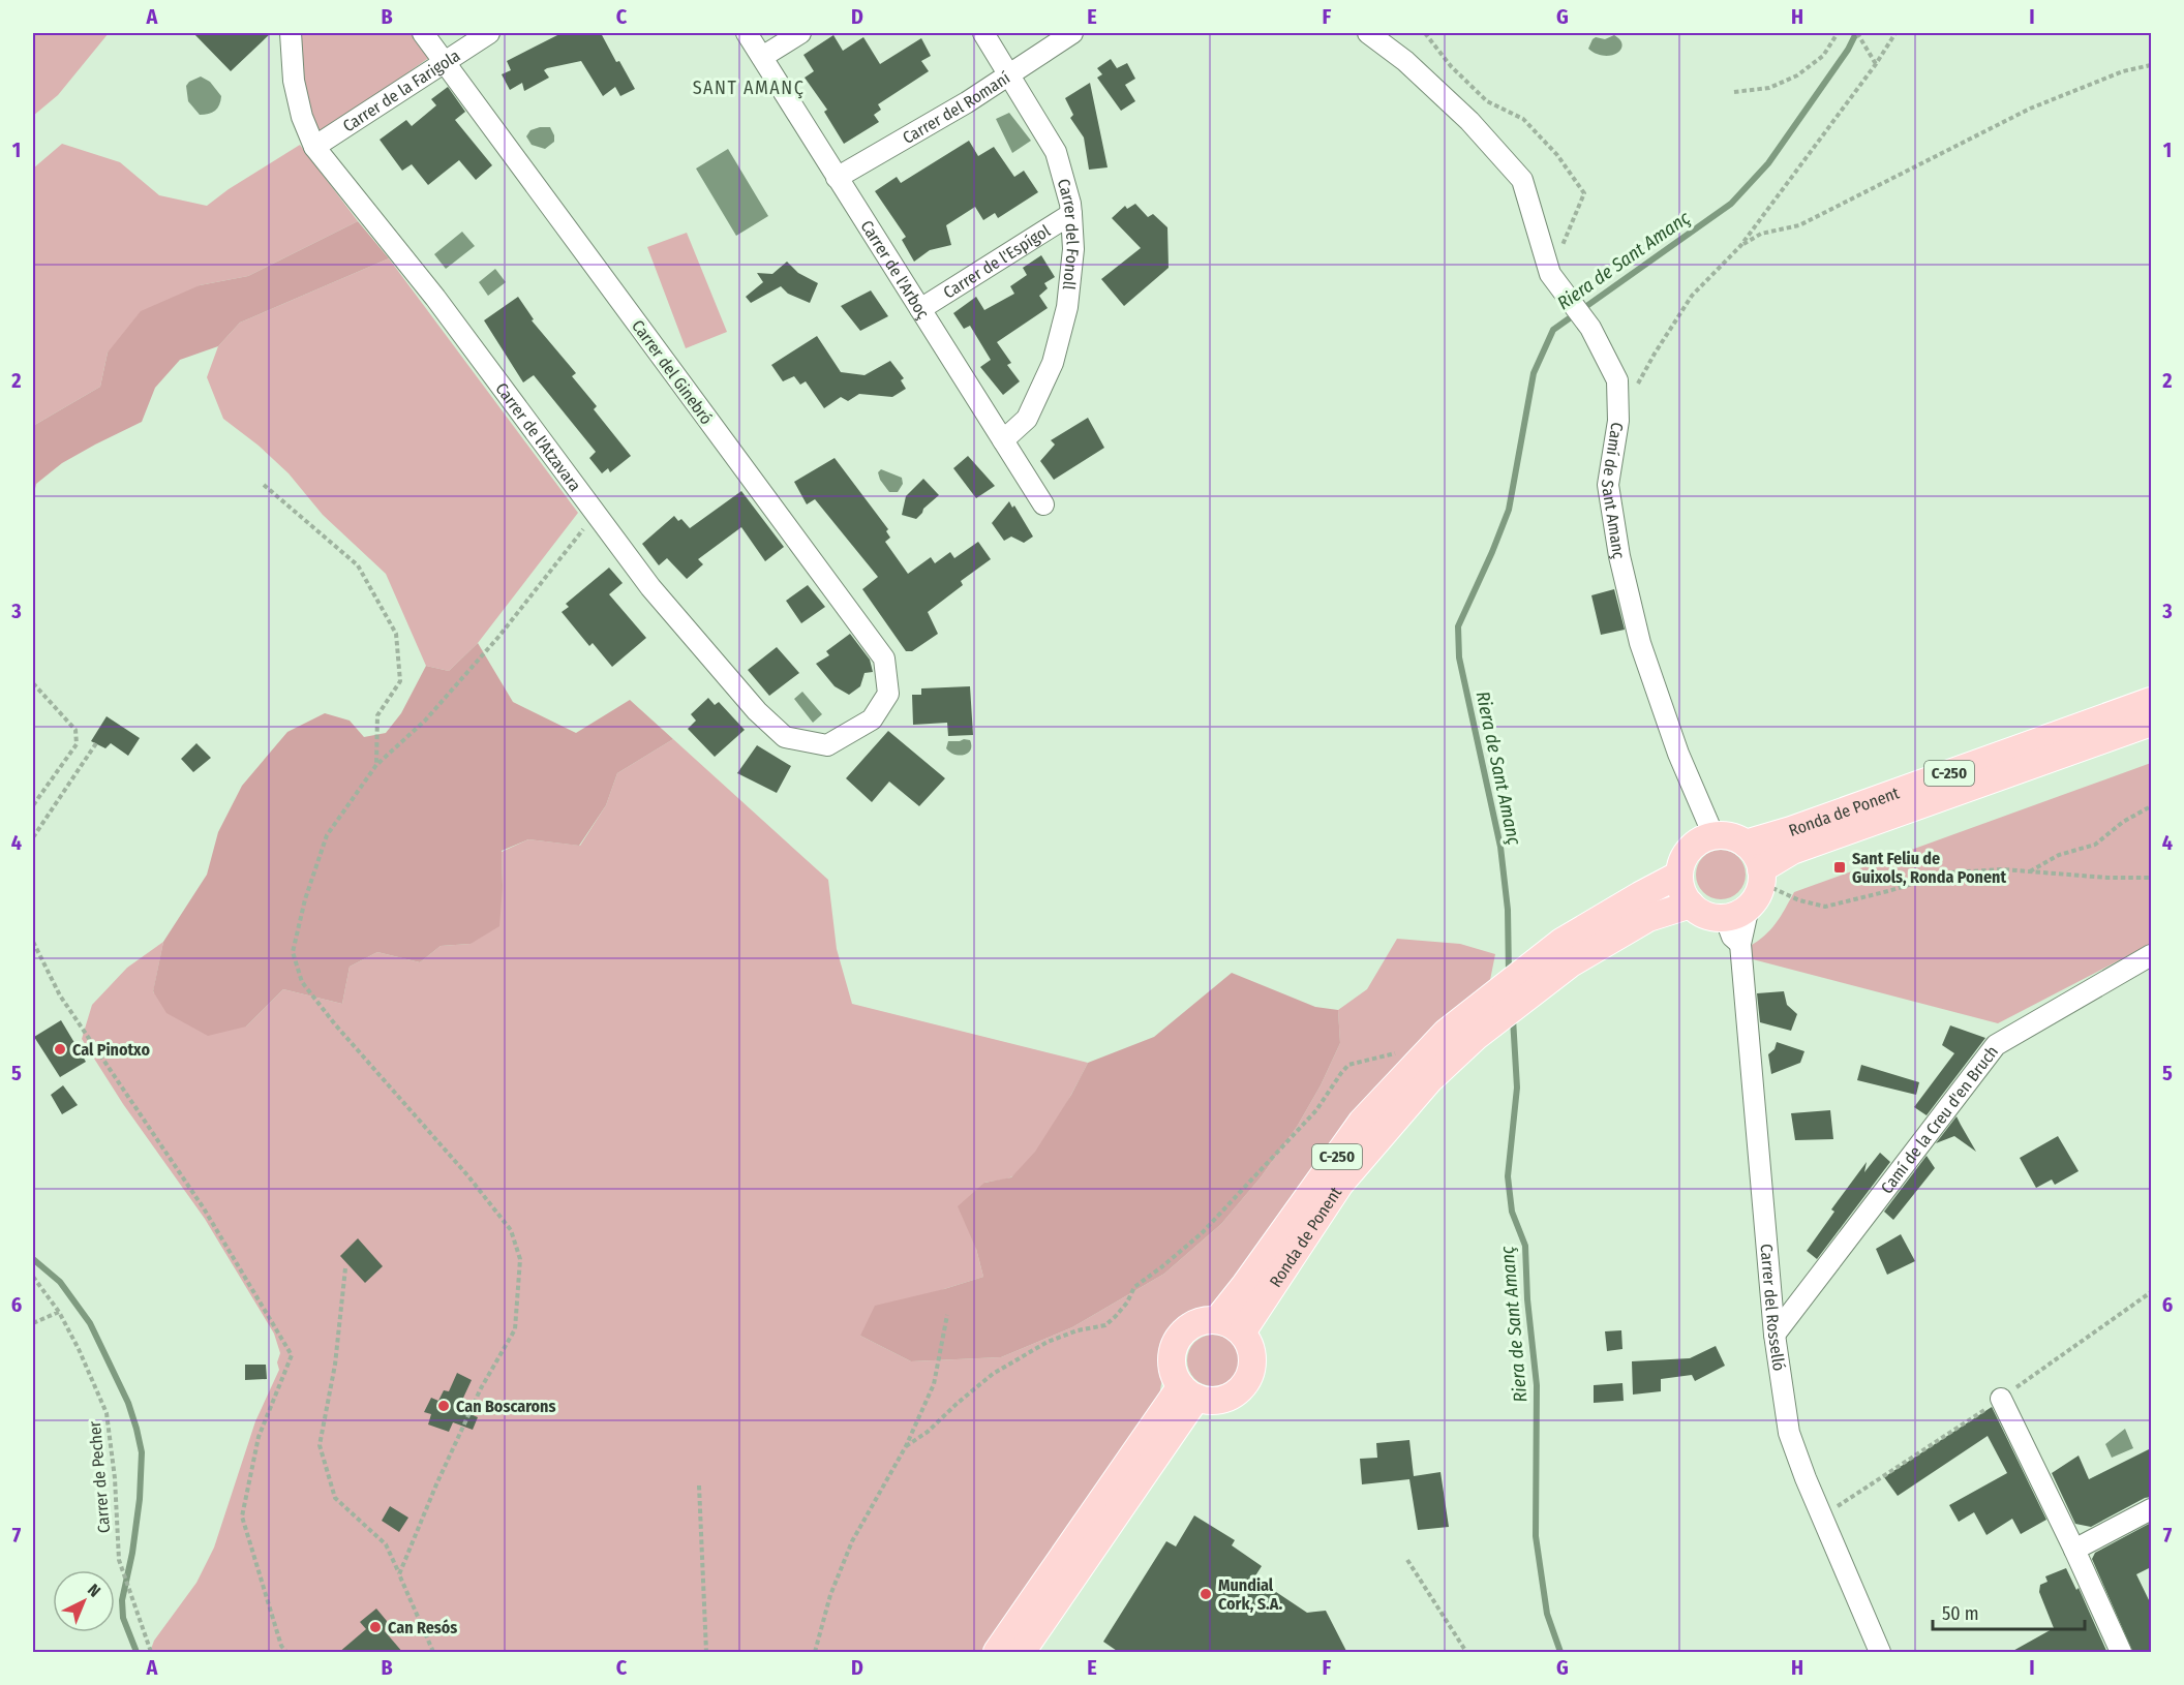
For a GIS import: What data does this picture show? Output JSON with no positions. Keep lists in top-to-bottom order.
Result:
{
  "streets": {
    "main road": ["C-250", "Ronda de Ponent"],
    "street": [
      "Carrer de la Farigola",
      "Carrer del Romaní",
      "Carrer del Fonoll",
      "Carrer de l'Espígol",
      "Carrer de l'Arboç",
      "Carrer del Ginebró",
      "Carrer de l'Atzavara",
      "Camí de Sant Amanç",
      "Camí de la Creu d'en Bruch",
      "Carrer del Rosselló"
    ],
    "path": ["Carrer de Pecher"]
  },
  "crossings": [
    ["Carrer de la Farigola", "Carrer del Ginebró"],
    ["Carrer de la Farigola", "Carrer de l'Atzavara"],
    ["Carrer del Romaní", "Carrer del Fonoll"],
    ["Carrer del Romaní", "Carrer de l'Arboç"],
    ["Carrer del Fonoll", "Carrer de l'Espígol"],
    ["Carrer del Fonoll", "Carrer de l'Arboç"],
    ["Carrer de l'Espígol", "Carrer de l'Arboç"],
    ["Carrer del Ginebró", "Carrer de l'Atzavara"],
    ["Camí de Sant Amanç", "C-250"],
    ["Camí de Sant Amanç", "Ronda de Ponent"],
    ["Camí de Sant Amanç", "Carrer del Rosselló"],
    ["C-250", "Ronda de Ponent"],
    ["C-250", "Carrer del Rosselló"],
    ["Ronda de Ponent", "Carrer del Rosselló"],
    ["Camí de la Creu d'en Bruch", "Carrer del Rosselló"]
  ],
  "districts": ["SANT AMANÇ"],
  "water": ["Riera de Sant Amanç"],
  "places": {
    "transit": ["Sant Feliu de Guixols, Ronda Ponent"],
    "other": [
      "Cal Pinotxo",
      "Can Boscarons",
      "Mundial Cork, S.A.",
      "Can Resós"
    ]
  },
  "scale_bar": "50 m",
  "north": "top right",
  "grid": {
    "columns": [
      "A",
      "B",
      "C",
      "D",
      "E",
      "F",
      "G",
      "H",
      "I"
    ],
    "rows": [
      "1",
      "2",
      "3",
      "4",
      "5",
      "6",
      "7"
    ]
  }
}
